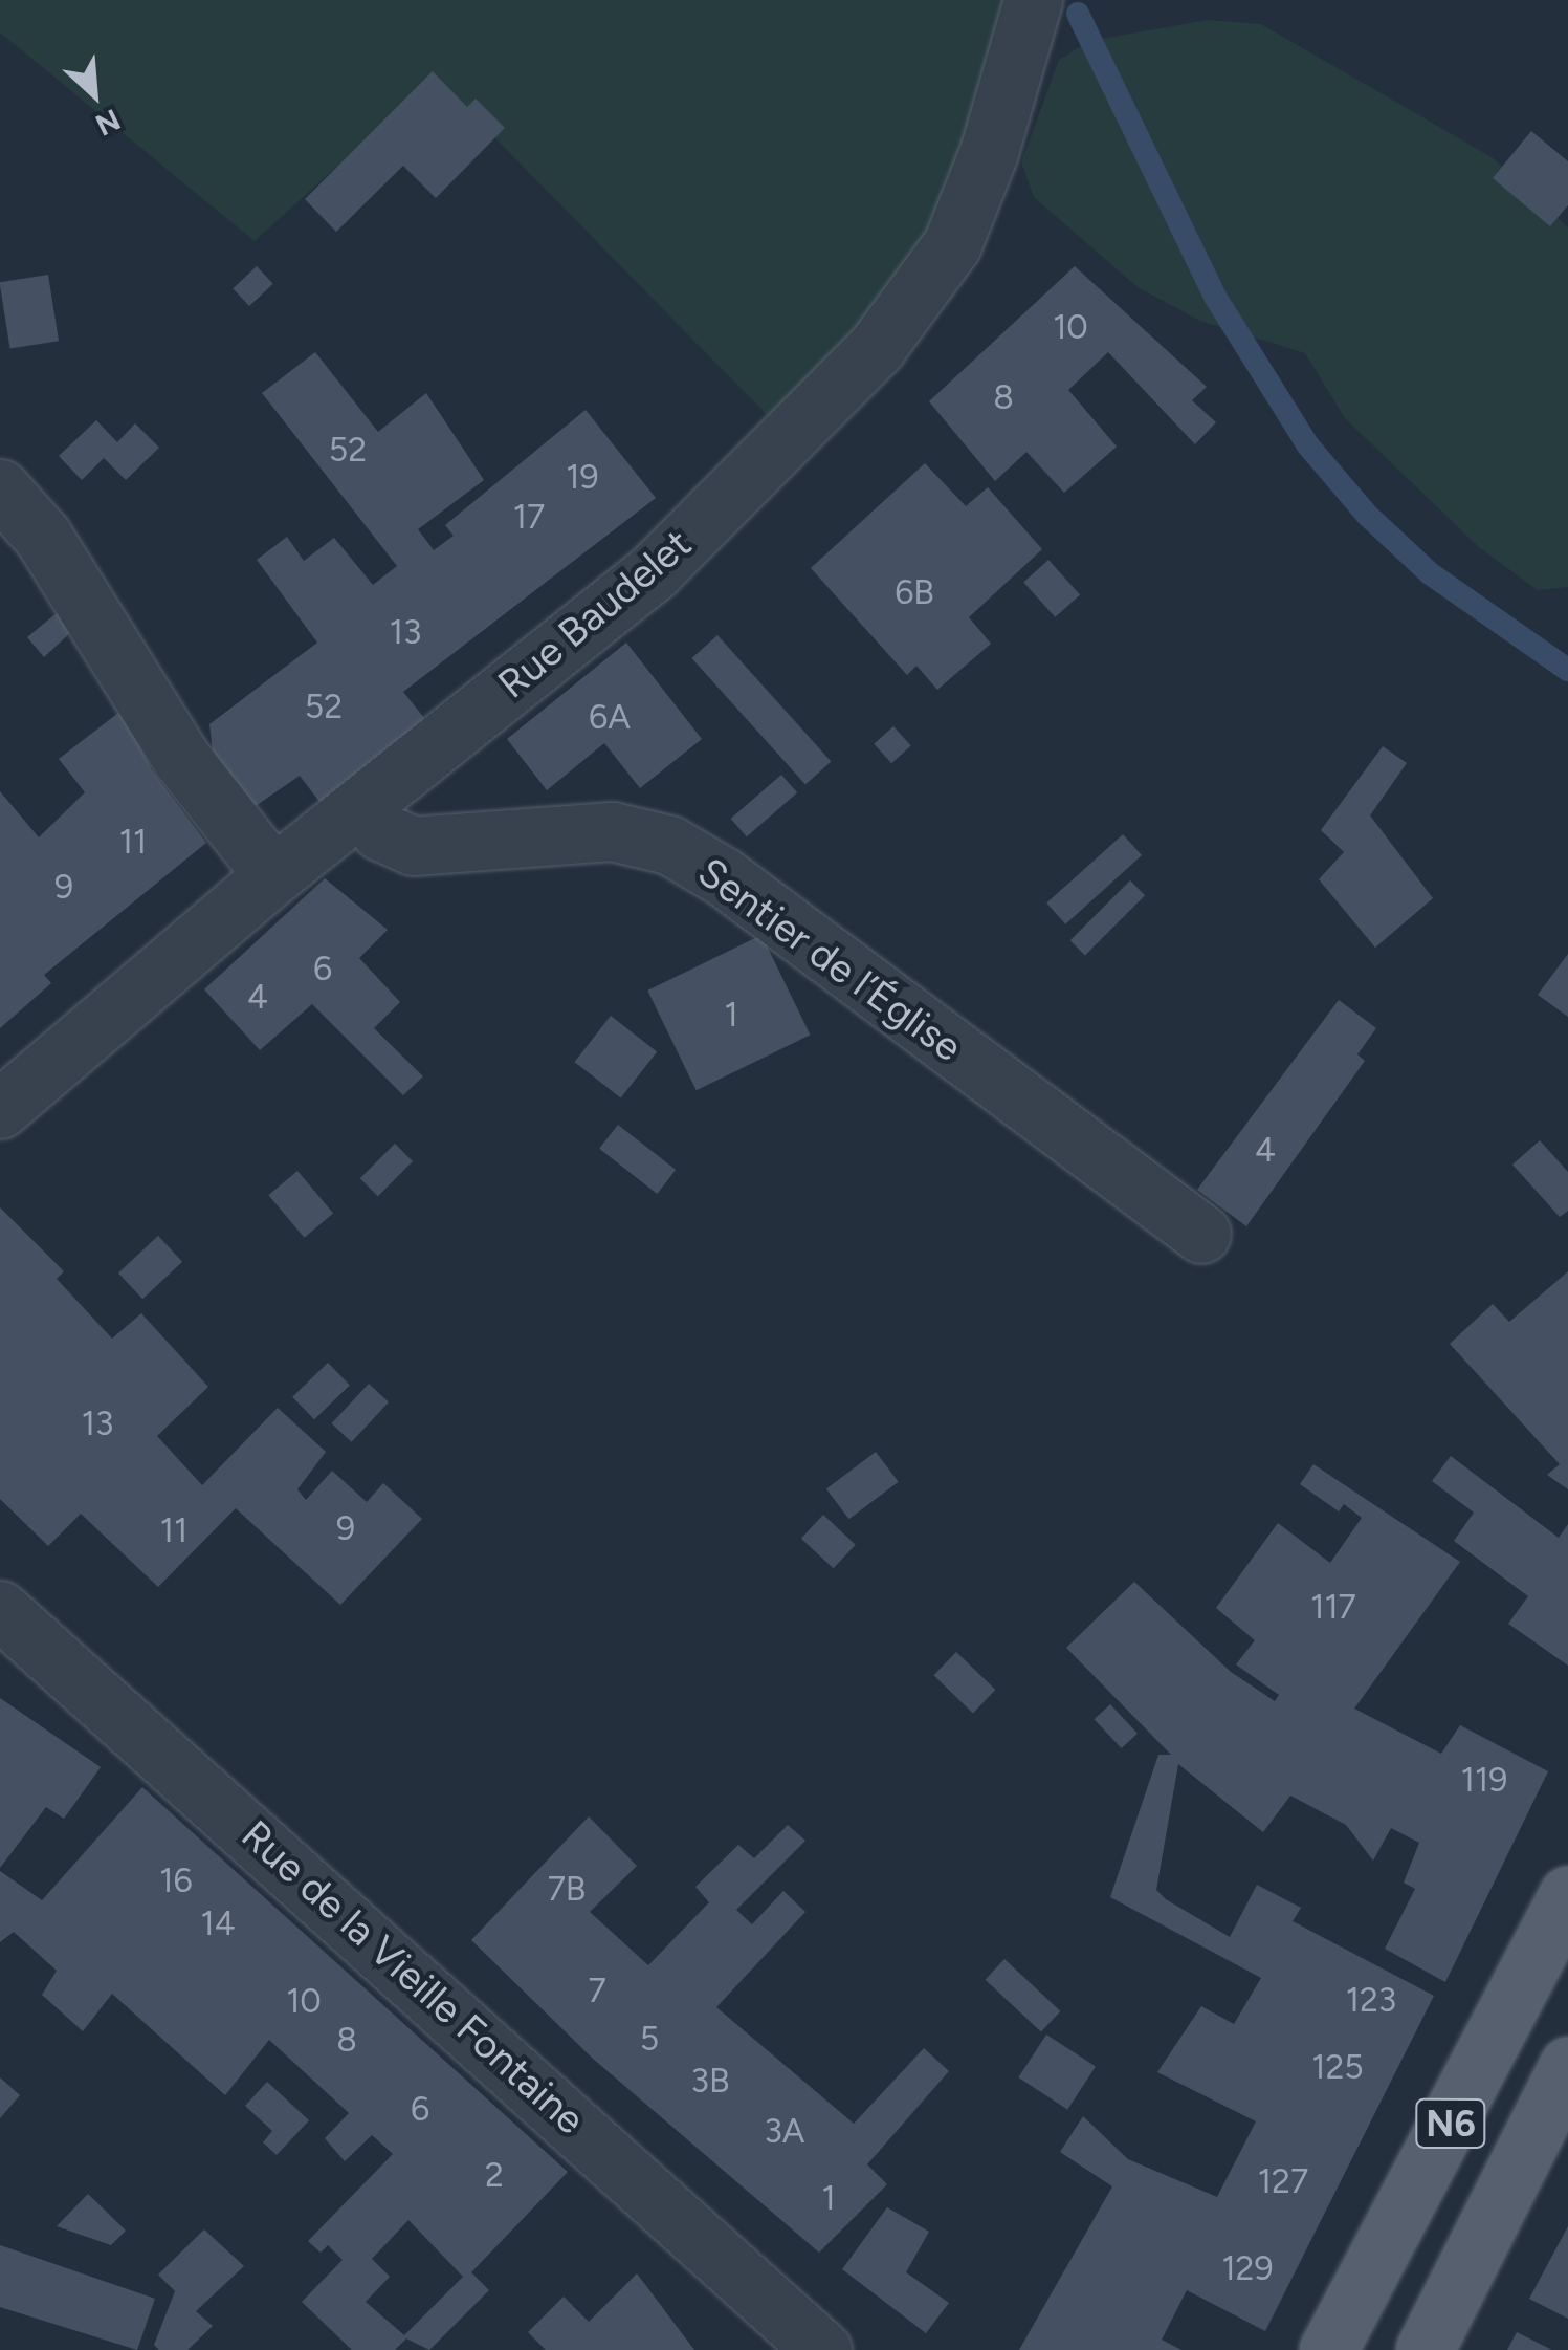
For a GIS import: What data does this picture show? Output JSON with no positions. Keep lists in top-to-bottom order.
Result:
{
  "streets": {
    "main road": ["N6"],
    "street": ["Rue Baudelet", "Sentier de l’Église", "Rue de la Vieille Fontaine"]
  },
  "crossings": [
    ["Rue Baudelet", "Sentier de l’Église"]
  ],
  "house_numbers": [
    "10",
    "8",
    "52",
    "19",
    "17",
    "6B",
    "13",
    "52",
    "6A",
    "11",
    "9",
    "6",
    "4",
    "1",
    "4",
    "13",
    "9",
    "11",
    "117",
    "119",
    "16",
    "7B",
    "14",
    "7",
    "123",
    "10",
    "5",
    "8",
    "125",
    "3B",
    "6",
    "3A",
    "2",
    "127",
    "1",
    "129"
  ],
  "north": "bottom right"
}
